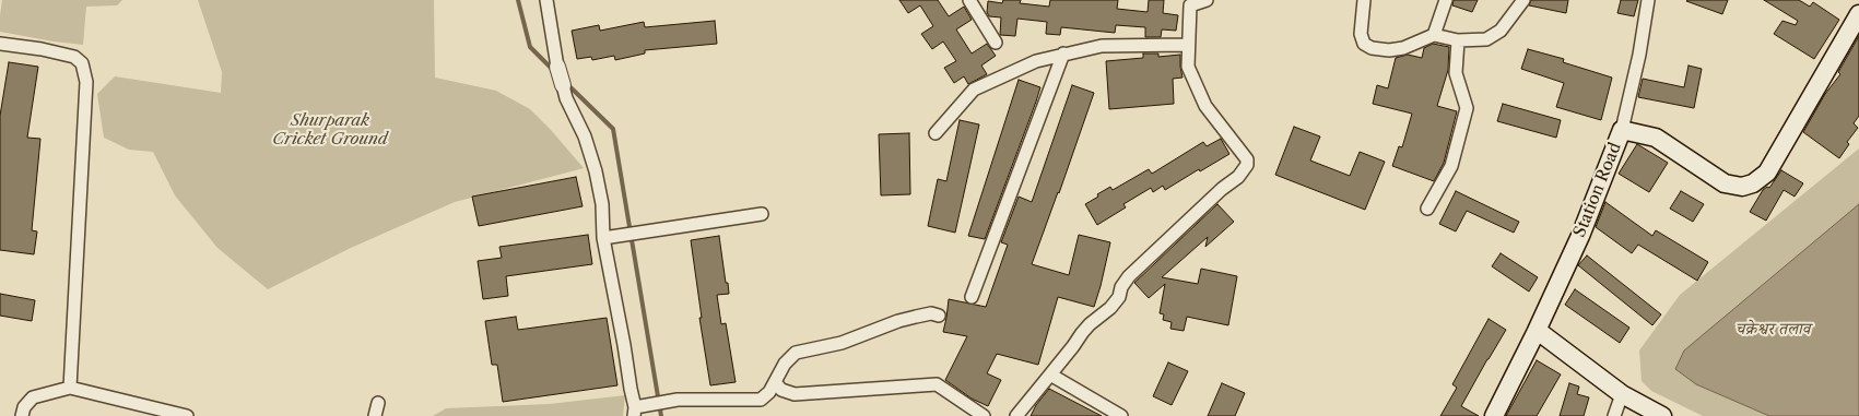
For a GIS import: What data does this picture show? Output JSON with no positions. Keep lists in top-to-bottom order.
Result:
{
  "streets": {
    "main road": ["Station Road"]
  },
  "parks": ["Shurparak Cricket Ground", "चक्रेश्वर तलाव"]
}
